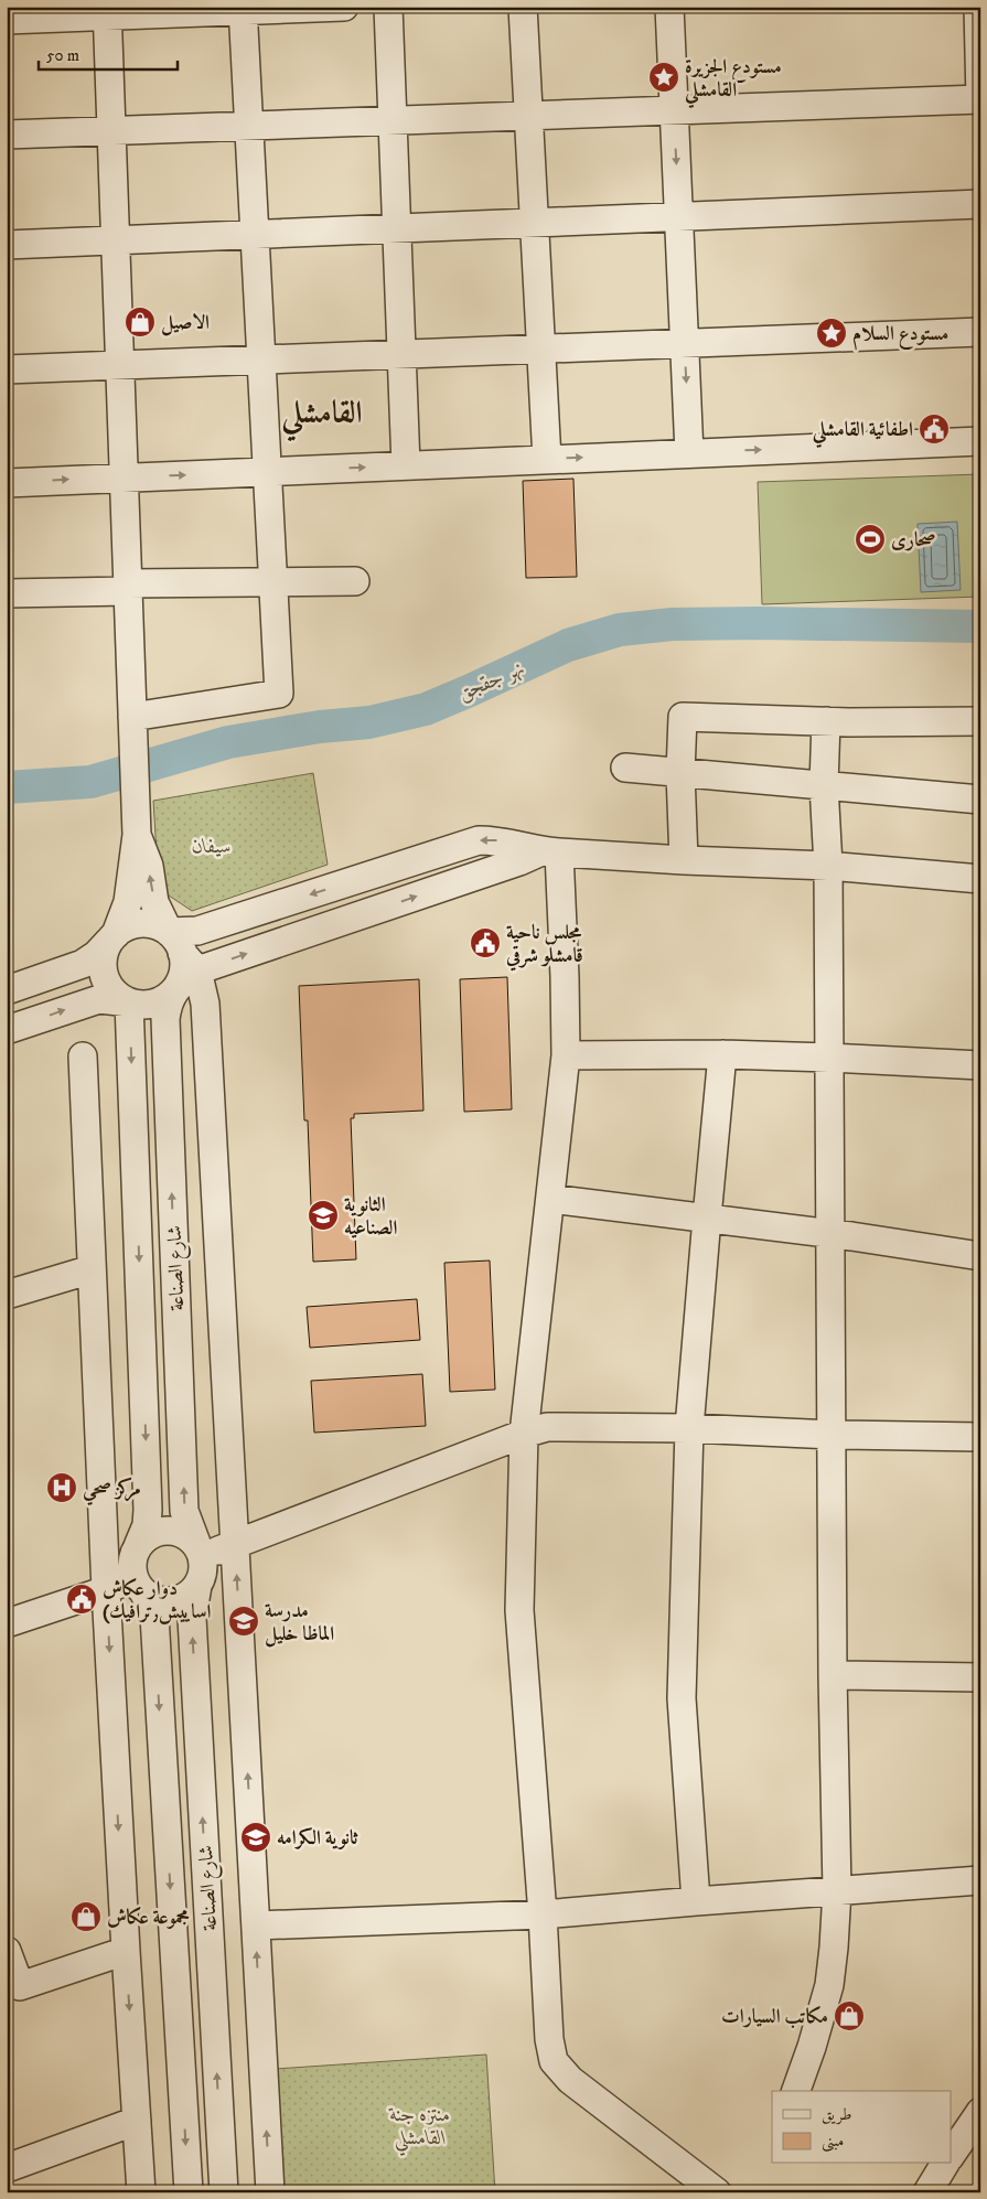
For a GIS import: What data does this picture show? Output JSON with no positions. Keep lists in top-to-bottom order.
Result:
{
  "streets": {
    "street": ["شارع الصناعة"]
  },
  "districts": ["القامشلي"],
  "water": ["نهر جقجق"],
  "parks": ["سيفان", "منتزه جنة القامشلي"],
  "places": {
    "place": ["مستودع الجزيرة القامشلي", "مستودع السلام"],
    "shop": ["الاصيل", "مجموعة عكاش", "مكاتب السيارات"],
    "public building": ["اطفائية القامشلي", "مجلس ناحية قامشلو شرقي", "دوار عكاش (اساييش٫ترافيك"],
    "sports": ["صحارى"],
    "school or university": ["الثانوية الصناعيه", "مدرسة الماظا خليل", "ثانوية الكرامه"],
    "hospital": ["مركز صحي"]
  },
  "legend": ["طريق", "مبنى"],
  "scale_bar": "50 m"
}
